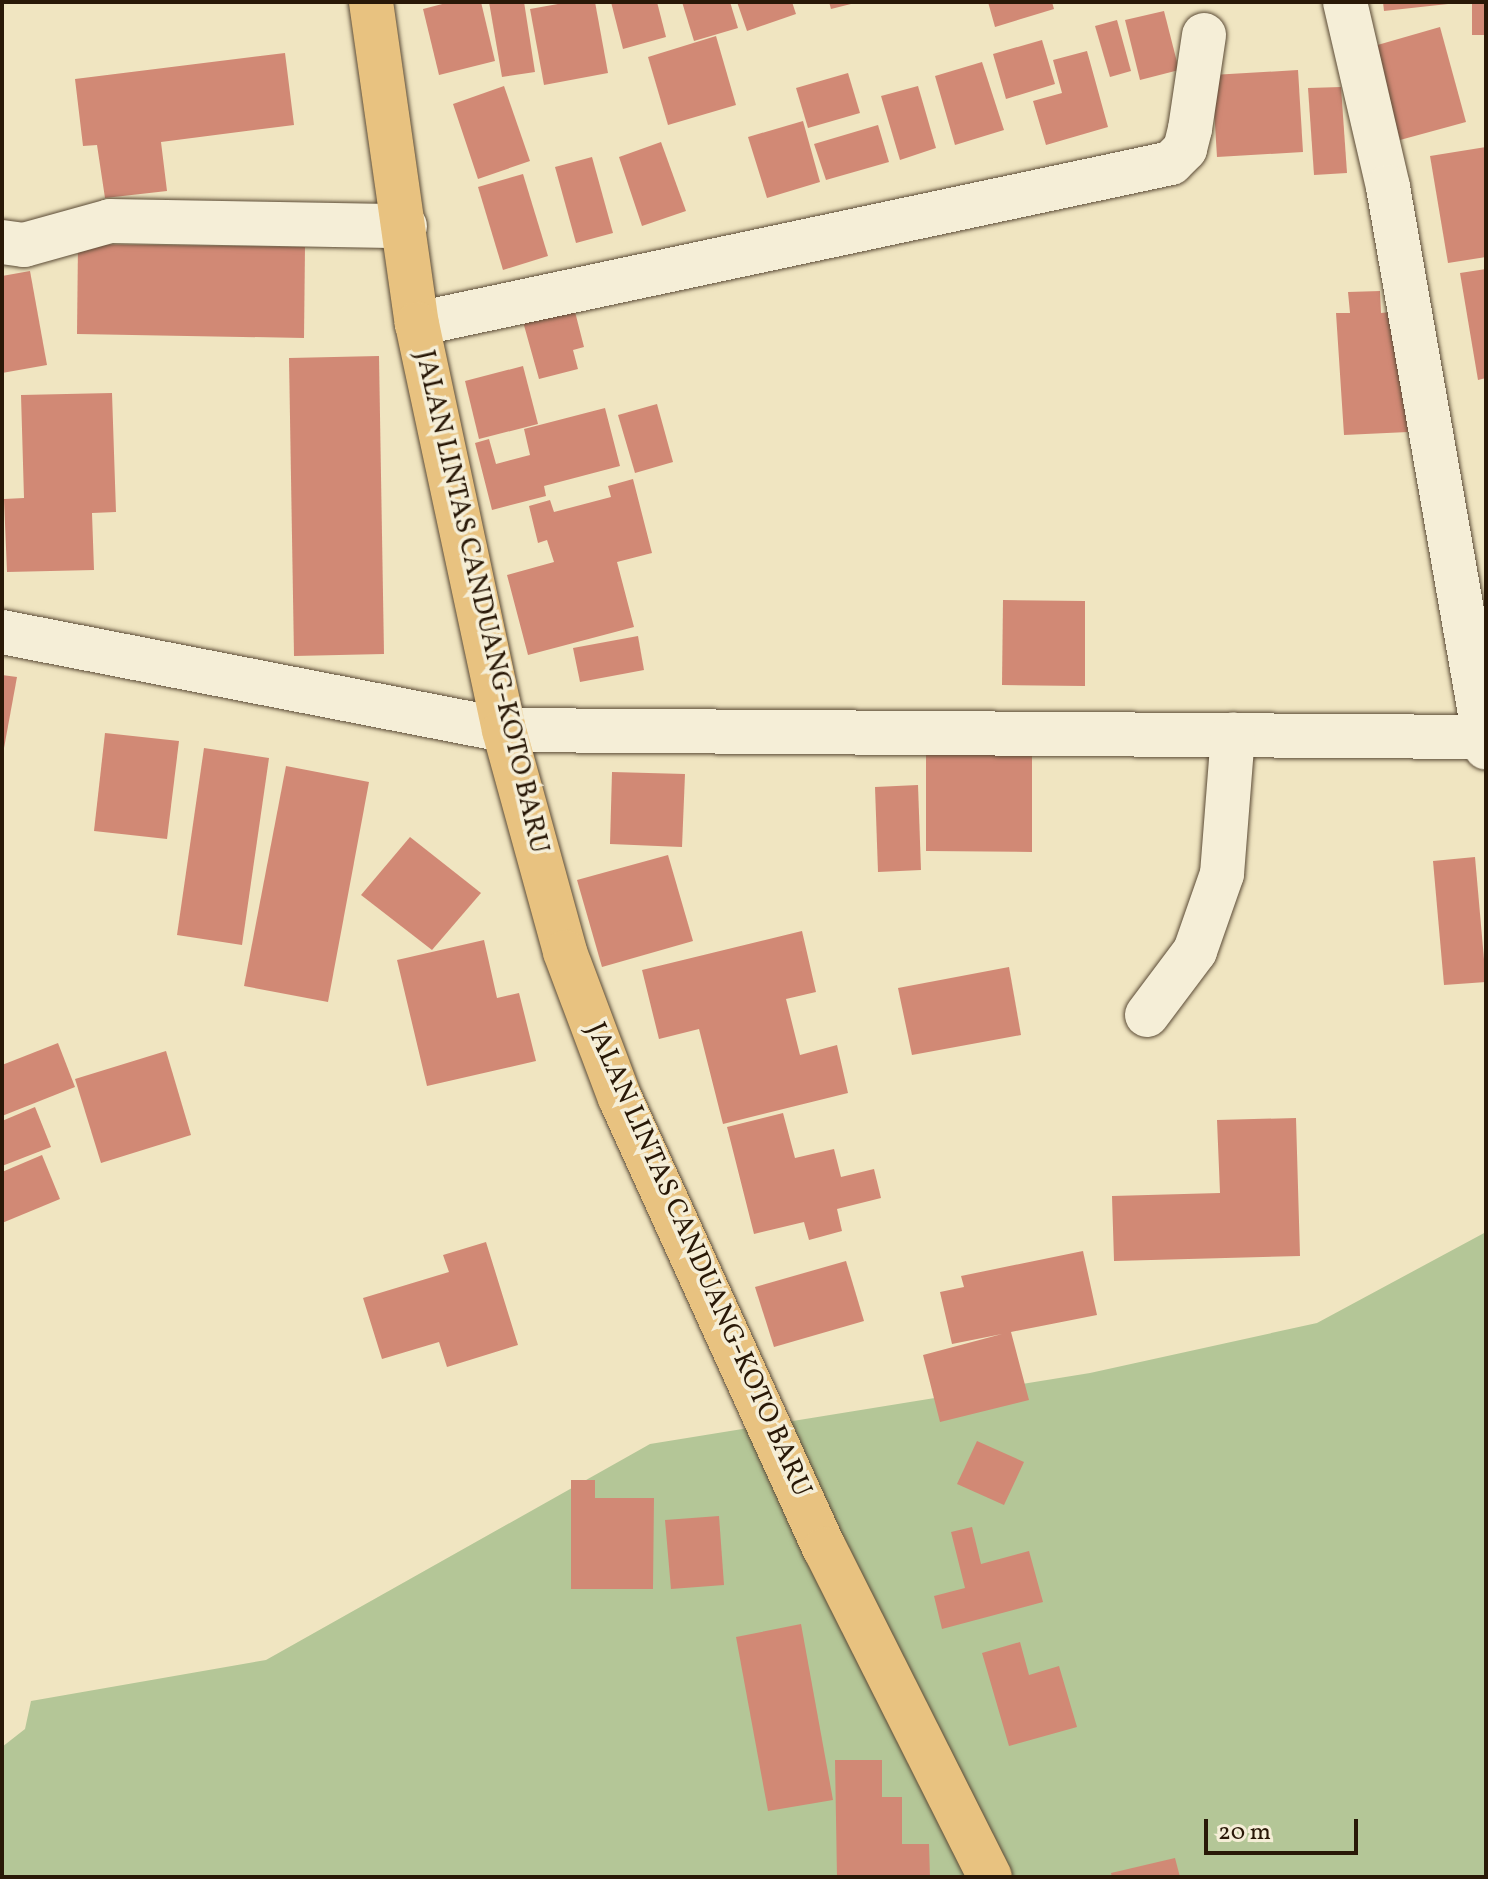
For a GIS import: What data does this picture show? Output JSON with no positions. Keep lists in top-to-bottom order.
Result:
{
  "streets": {
    "main road": ["JALAN LINTAS CANDUANG-KOTO BARU"]
  },
  "scale_bar": "20 m"
}
